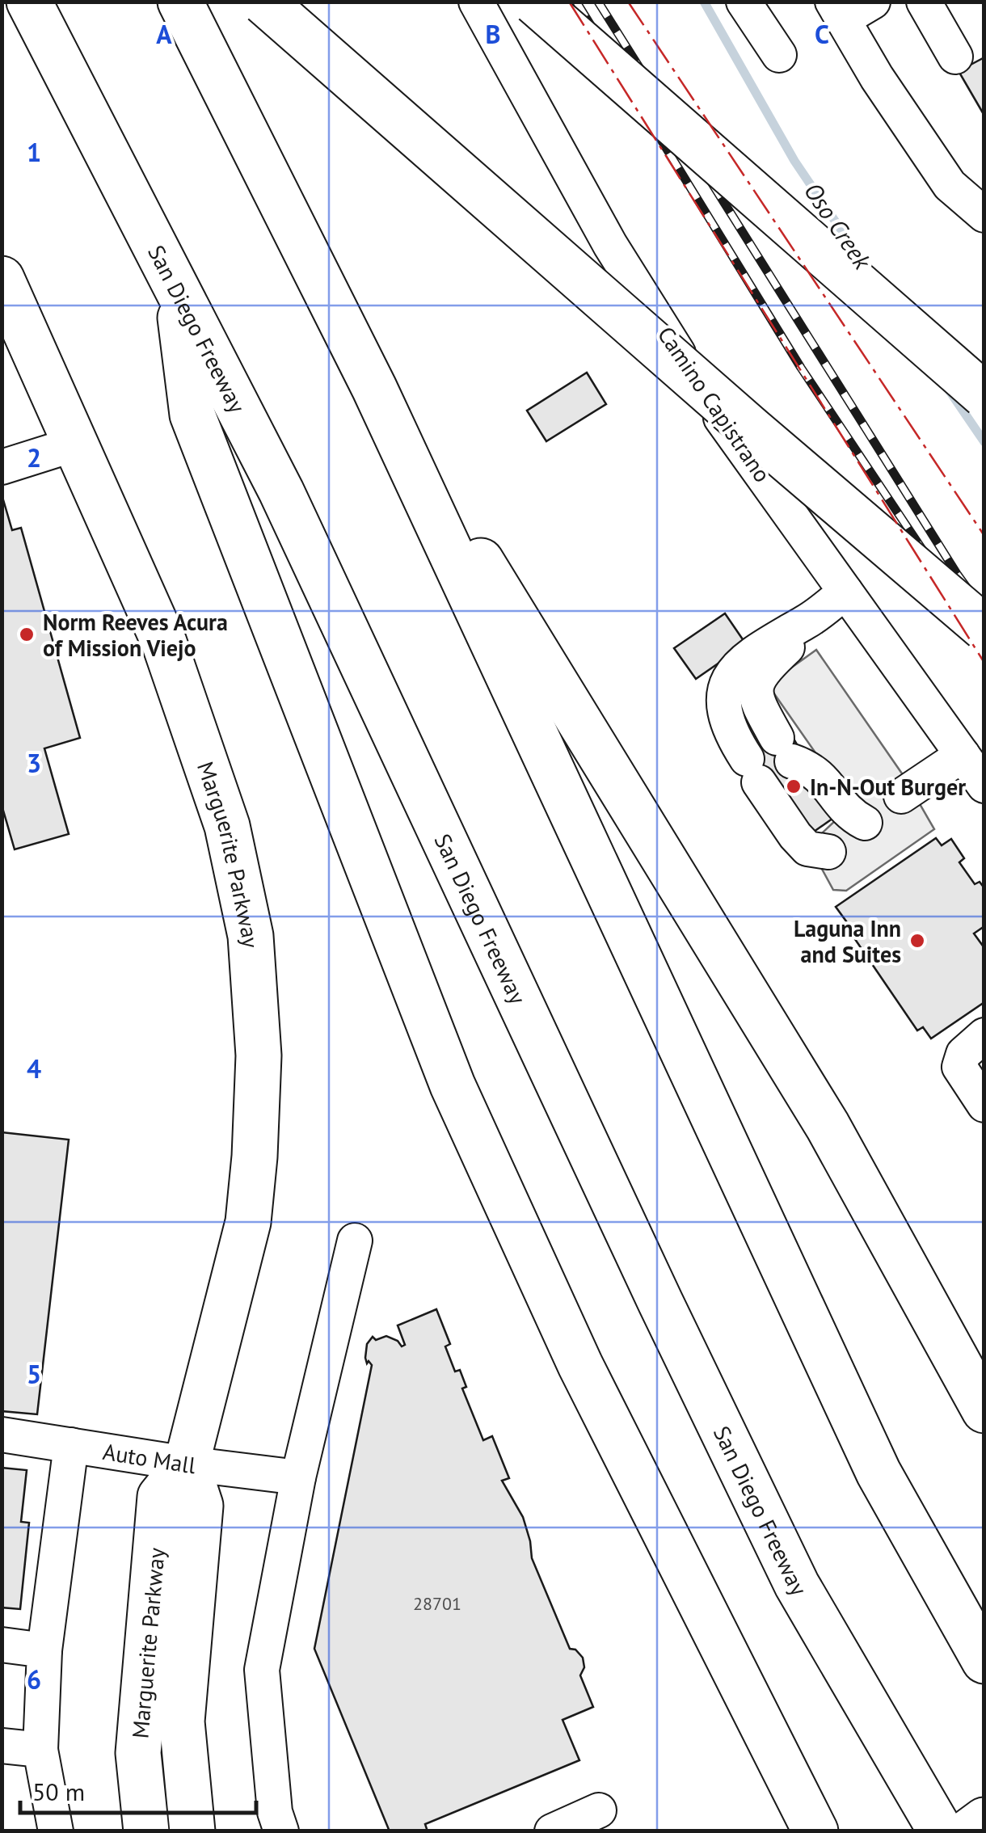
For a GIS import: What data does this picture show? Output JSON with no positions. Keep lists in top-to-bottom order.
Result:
{
  "streets": {
    "main road": ["San Diego Freeway", "Marguerite Parkway"],
    "street": ["Camino Capistrano", "Auto Mall"]
  },
  "crossings": [
    ["Marguerite Parkway", "Auto Mall"]
  ],
  "water": ["Oso Creek"],
  "places": ["Norm Reeves Acura of Mission Viejo", "In-N-Out Burger", "Laguna Inn and Suites"],
  "house_numbers": ["28701"],
  "scale_bar": "50 m",
  "grid": {
    "columns": ["A", "B", "C"],
    "rows": [
      "1",
      "2",
      "3",
      "4",
      "5",
      "6"
    ]
  }
}
